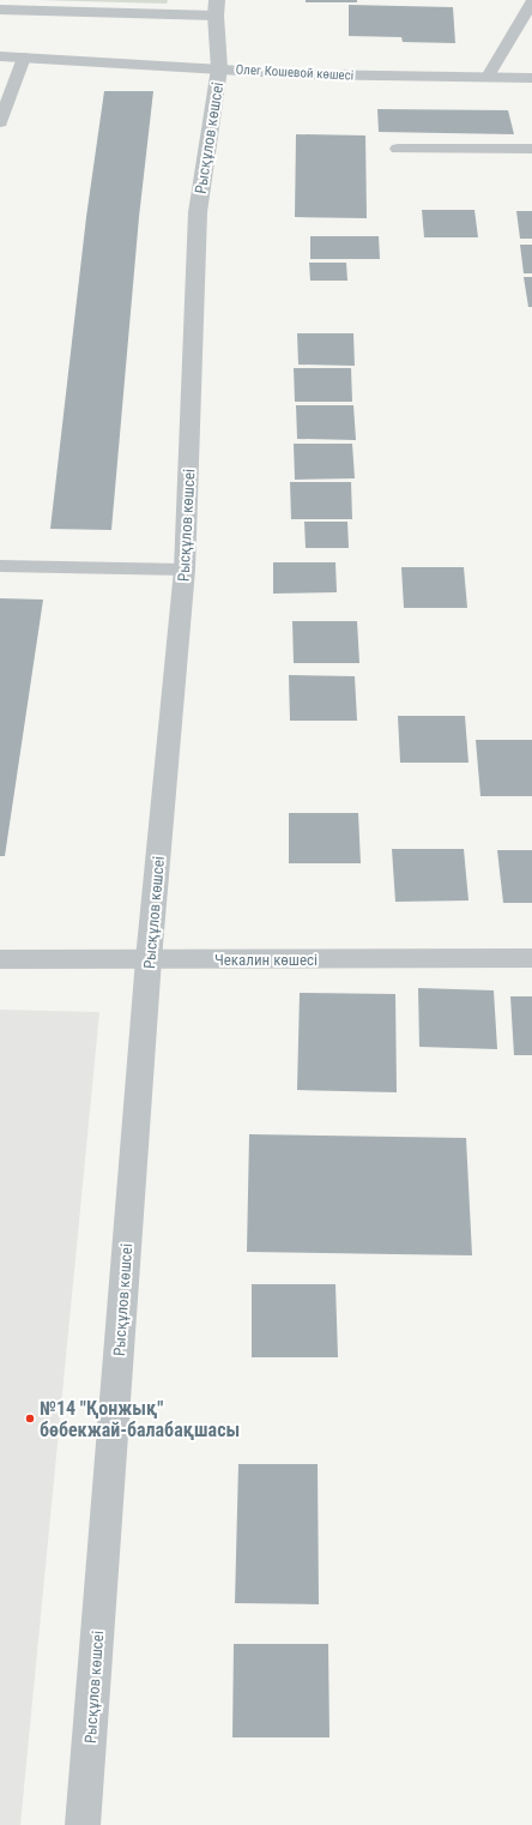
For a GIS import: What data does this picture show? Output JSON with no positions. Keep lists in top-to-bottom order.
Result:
{
  "streets": {
    "street": ["Олег Кошевой көшесі", "Рысқұлов көшсеі", "Чекалин көшесі"]
  },
  "crossings": [
    ["Олег Кошевой көшесі", "Рысқұлов көшсеі"],
    ["Рысқұлов көшсеі", "Чекалин көшесі"]
  ],
  "places": ["№14 \"Қонжық\" бөбекжай-балабақшасы"]
}
